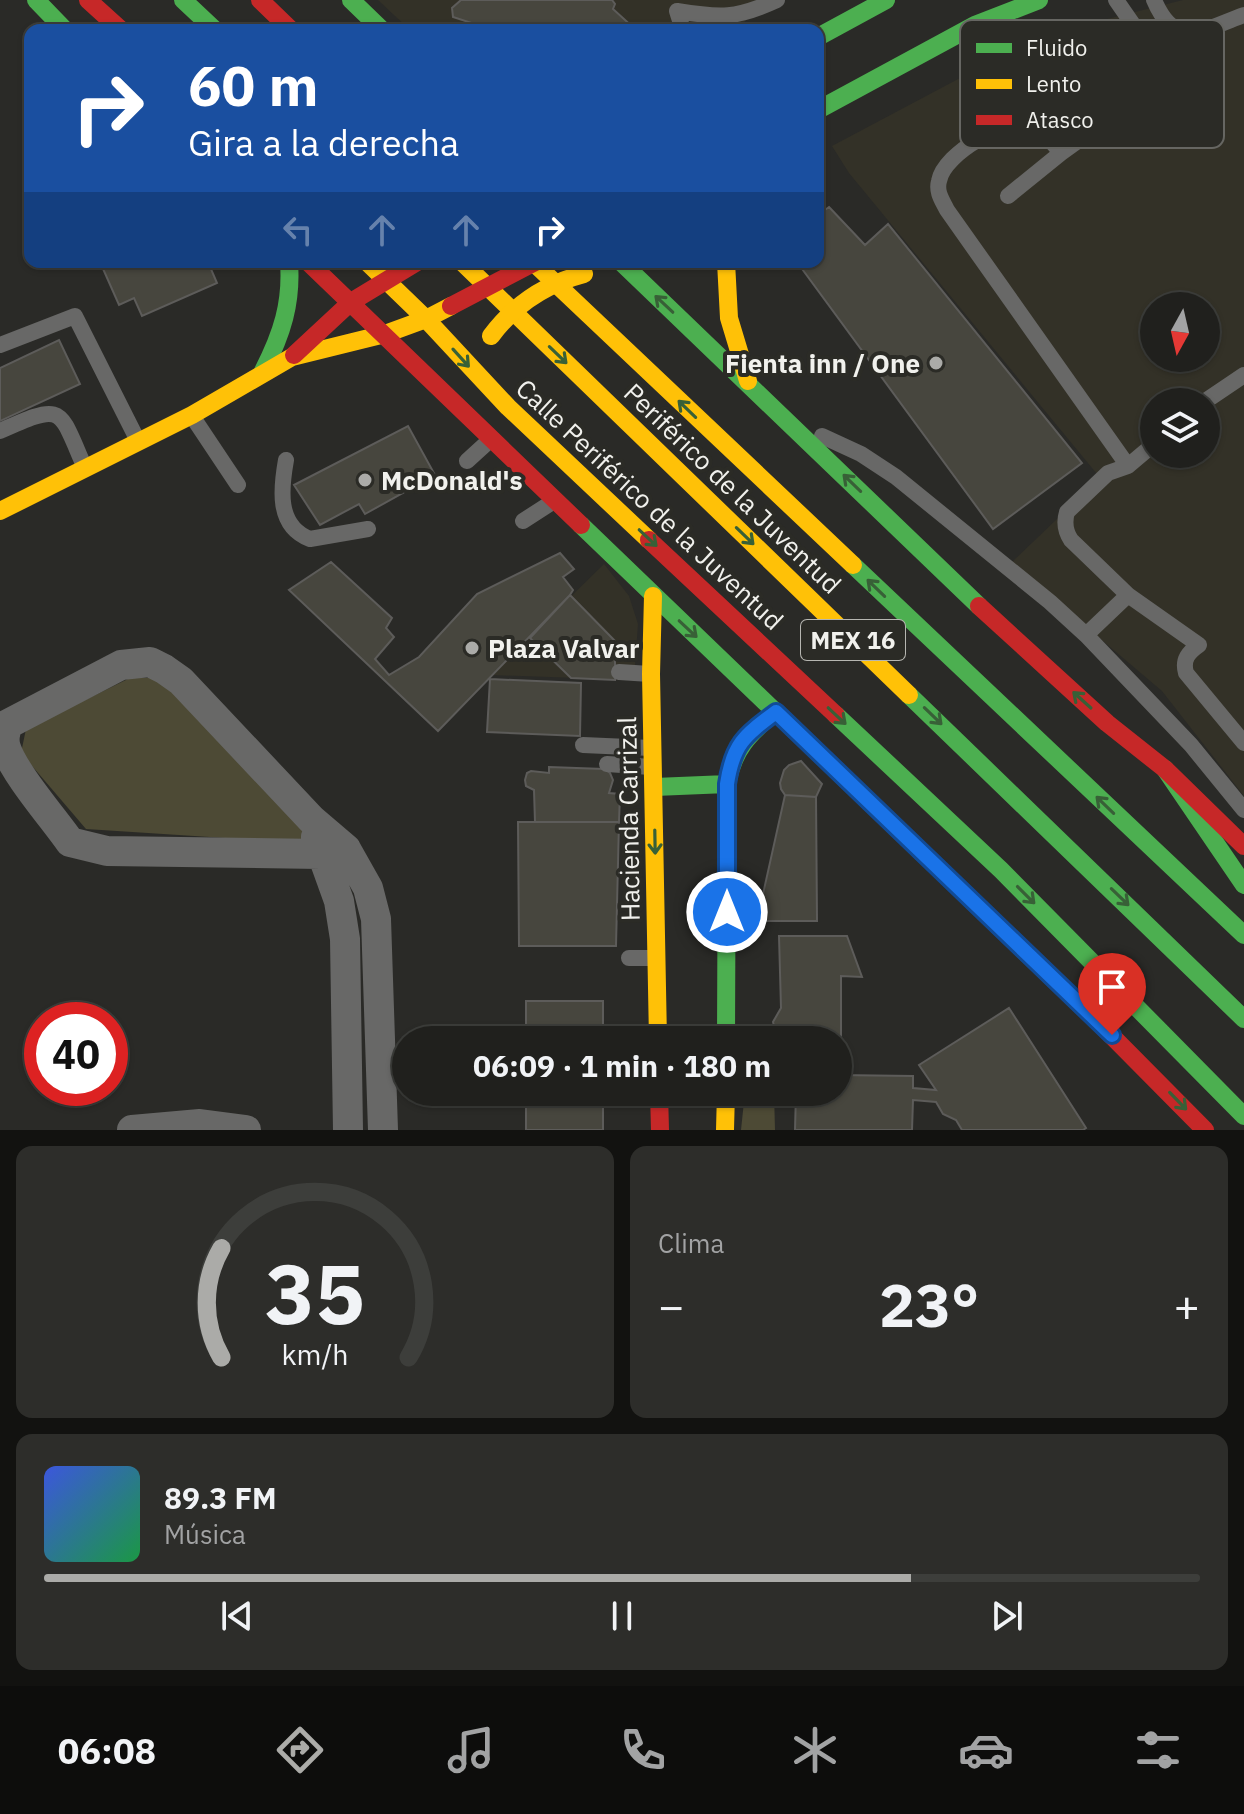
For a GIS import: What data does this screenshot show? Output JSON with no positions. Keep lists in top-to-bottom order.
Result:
{
  "streets": {
    "main road": [
      "Periférico de la Juventud",
      "Calle Periférico de la Juventud",
      "MEX 16",
      "Hacienda Carrizal"
    ]
  },
  "places": ["Fienta inn / One", "McDonald's", "Plaza Valvar"],
  "legend": ["Fluido", "Lento", "Atasco"],
  "north": "bottom",
  "page": {
    "turn": ["60 m", "Gira a la derecha"],
    "limit": "40",
    "trip": "06:09 · 1 min · 180 m",
    "tile": "Clima",
    "heat": ["−", "23°", "+"],
    "song": ["89.3 FM", "Música"],
    "tabs": "06:08",
    "gauge": ["35", "km/h"]
  }
}
